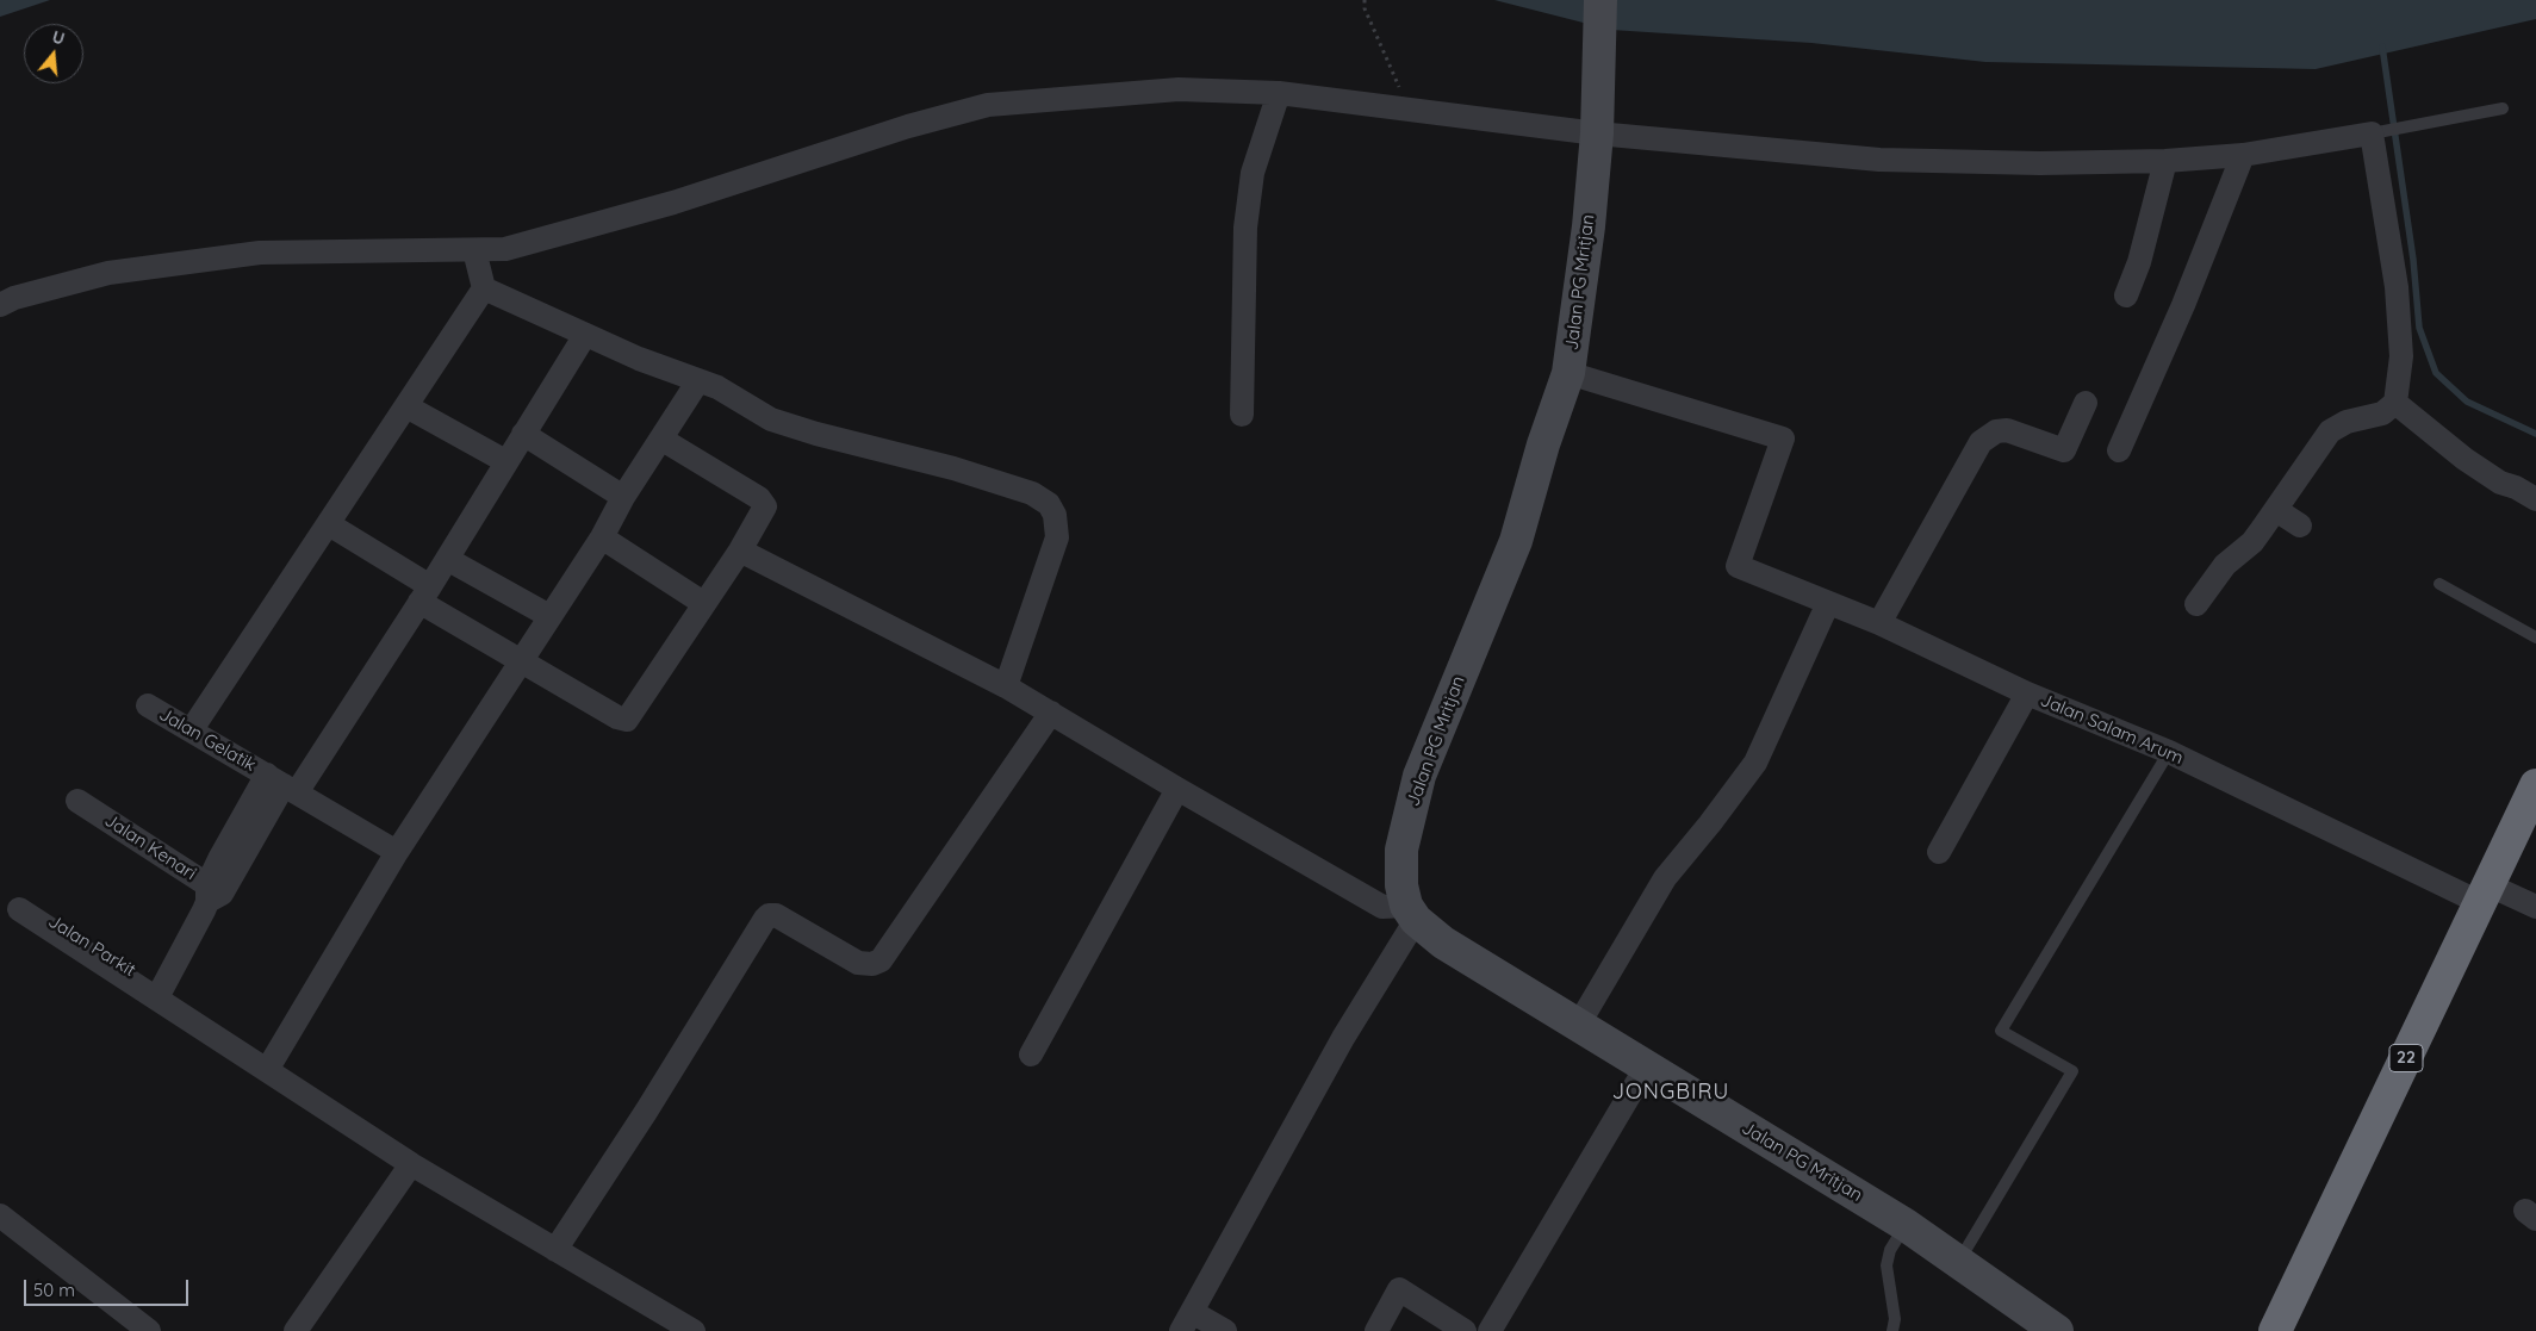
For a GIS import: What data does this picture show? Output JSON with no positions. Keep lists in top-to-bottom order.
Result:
{
  "streets": {
    "highway": ["22"],
    "main road": ["Jalan PG Mritjan"],
    "street": ["Jalan Salam Arum", "Jalan Gelatik", "Jalan Kenari"]
  },
  "crossings": [
    ["Jalan PG Mritjan", "Jalan Salam Arum"],
    ["Jalan Salam Arum", "22"]
  ],
  "districts": ["JONGBIRU"],
  "scale_bar": "50 m",
  "north": "top"
}
